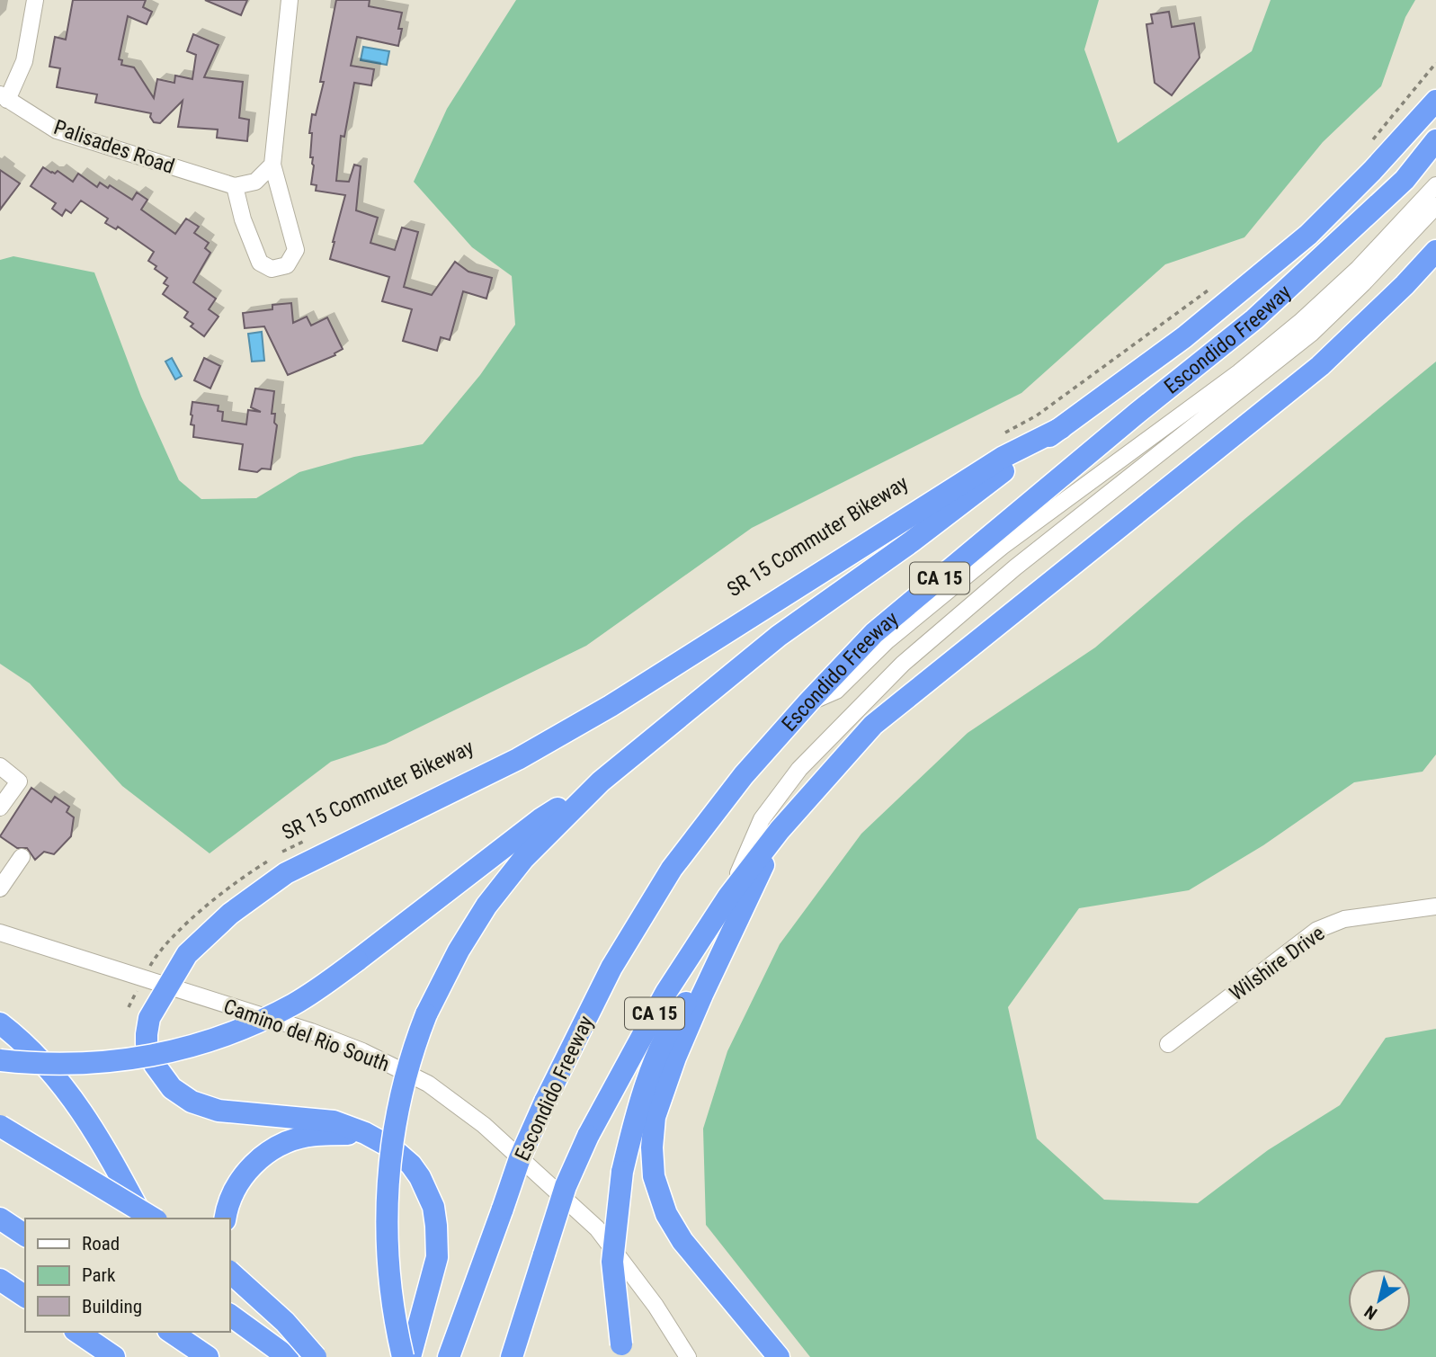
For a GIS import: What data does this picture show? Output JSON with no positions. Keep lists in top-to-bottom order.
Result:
{
  "streets": {
    "highway": ["Escondido Freeway", "CA 15"],
    "street": ["Palisades Road", "Wilshire Drive", "Camino del Rio South"],
    "path": ["SR 15 Commuter Bikeway"]
  },
  "crossings": [
    ["Escondido Freeway", "Camino del Rio South"]
  ],
  "legend": ["Road", "Park", "Building"],
  "north": "bottom left"
}
